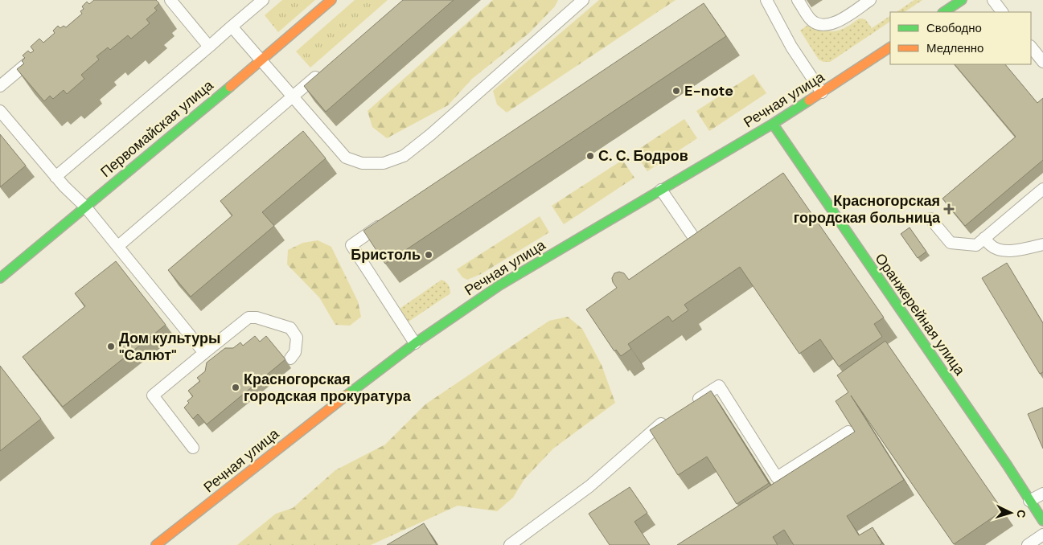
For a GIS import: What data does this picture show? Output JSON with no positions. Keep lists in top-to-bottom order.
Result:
{
  "streets": {
    "main road": ["Речная улица", "Первомайская улица", "Оранжерейная улица"]
  },
  "crossings": [
    ["Речная улица", "Оранжерейная улица"]
  ],
  "places": {
    "other": [
      "E-note",
      "С. С. Бодров",
      "Бристоль",
      "Дом культуры \"Салют\"",
      "Красногорская городская прокуратура"
    ],
    "health": ["Красногорская городская больница"]
  },
  "legend": ["Свободно", "Медленно"],
  "north": "right"
}
